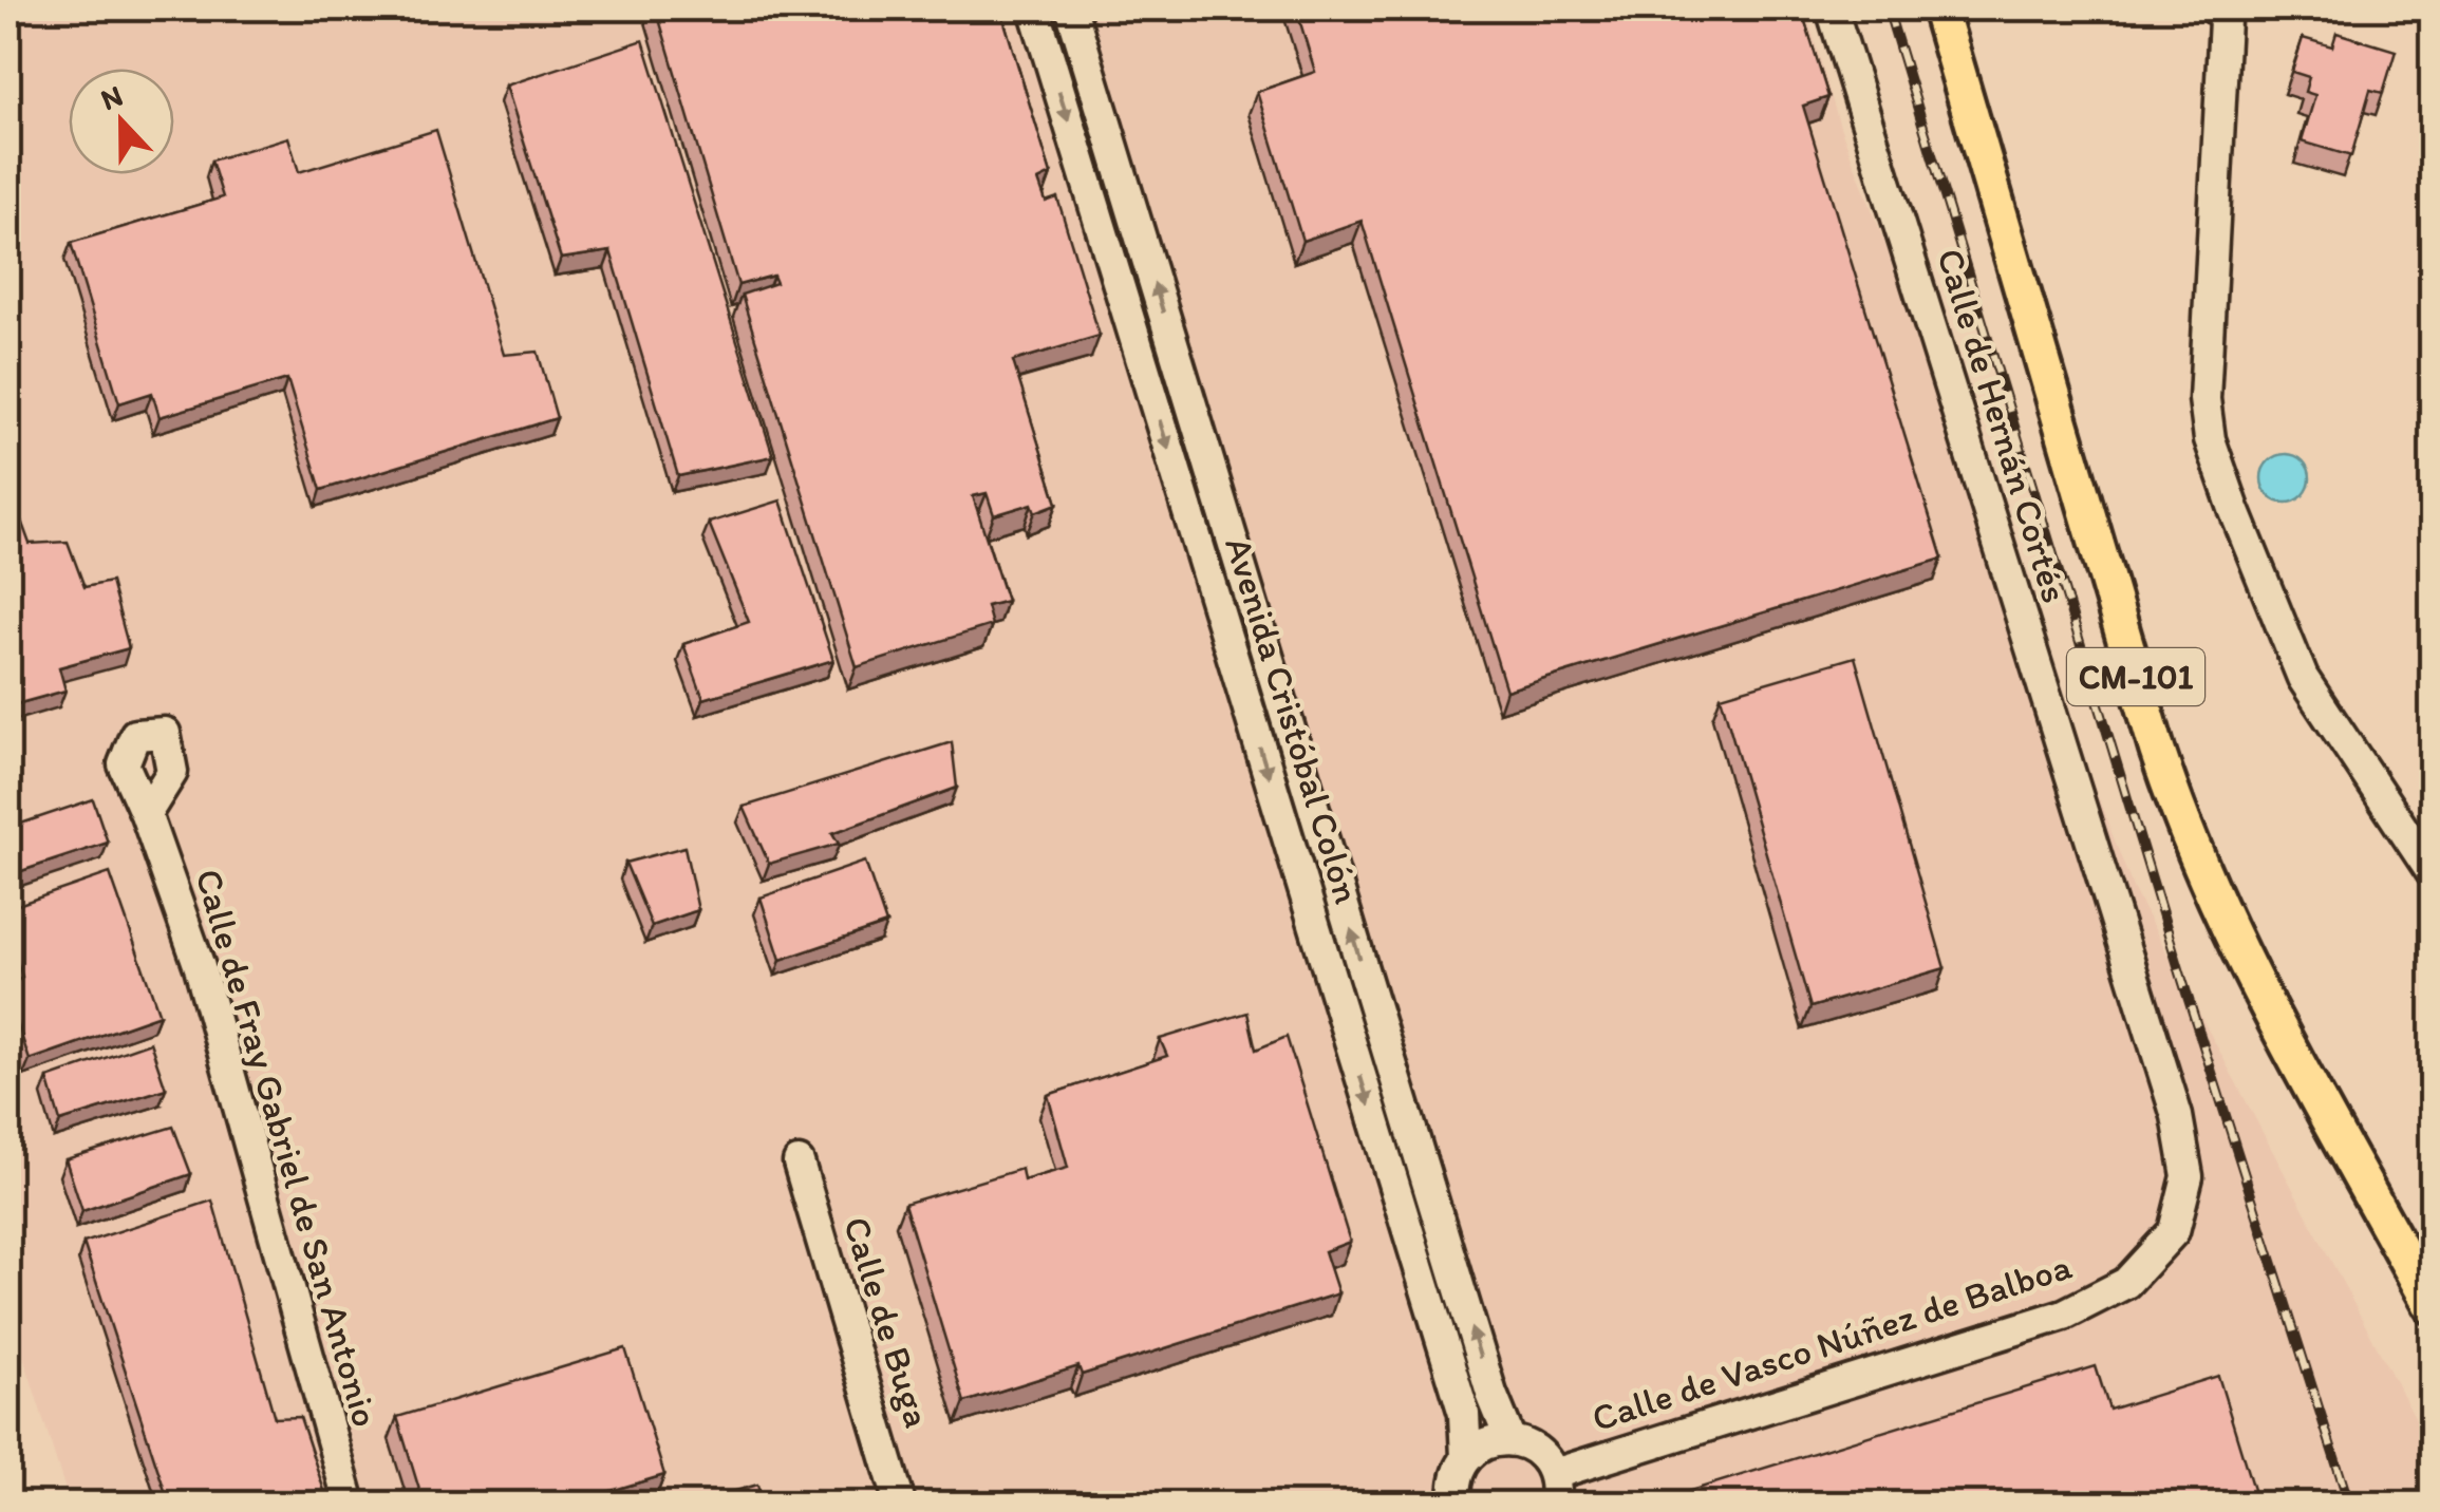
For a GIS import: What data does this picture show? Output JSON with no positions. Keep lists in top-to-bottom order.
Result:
{
  "streets": {
    "main road": ["CM-101"],
    "street": [
      "Calle de Hernán Cortés",
      "Avenida Cristóbal Colón",
      "Calle de Fray Gabriel de San Antonio",
      "Calle de Buga",
      "Calle de Vasco Núñez de Balboa"
    ]
  },
  "crossings": [
    ["Calle de Hernán Cortés", "Calle de Vasco Núñez de Balboa"]
  ],
  "north": "top"
}
